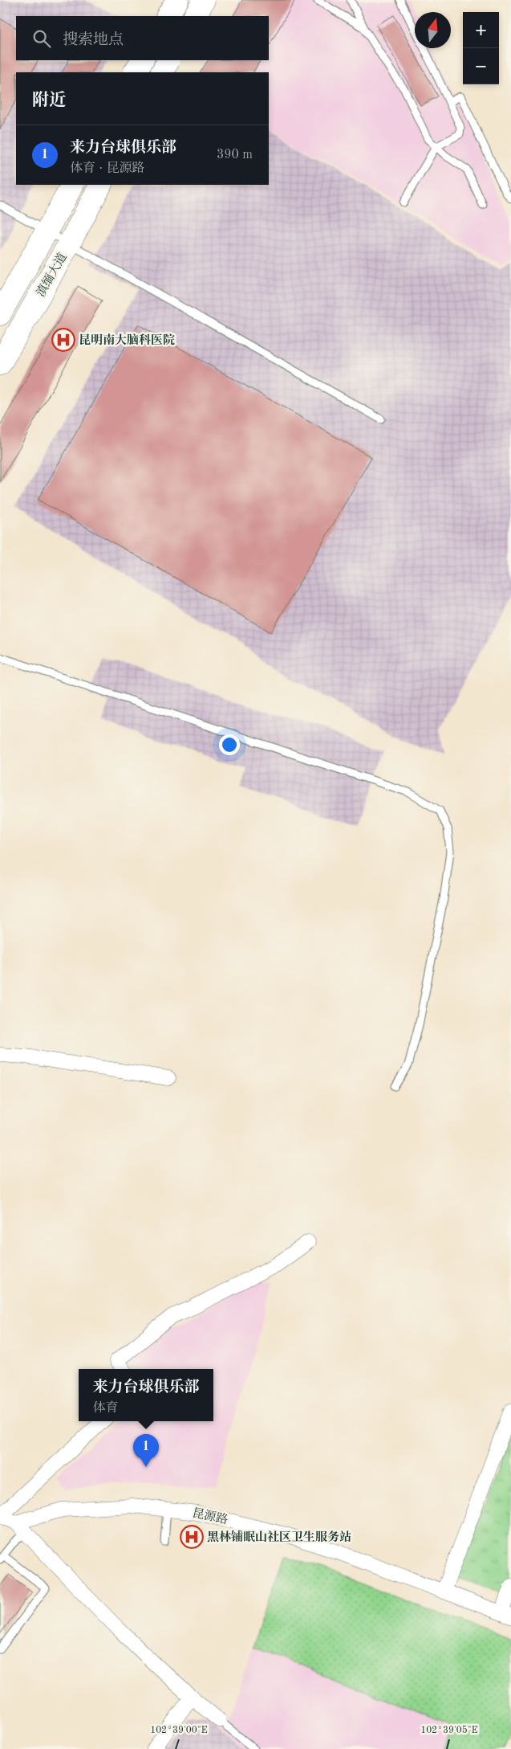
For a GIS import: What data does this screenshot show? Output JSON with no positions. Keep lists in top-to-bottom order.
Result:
{
  "streets": {
    "main road": ["滇缅大道"],
    "street": ["昆源路"]
  },
  "places": {
    "hospital": ["昆明南大脑科医院", "黑林铺眠山社区卫生服务站"]
  },
  "north": "top",
  "page": {
    "map_buttons": ["+", "−"],
    "search": "搜索地点",
    "heading": "附近",
    "list": [
      {
        "mark": "1",
        "name": "来力台球俱乐部",
        "note": "体育 · 昆源路",
        "value": "390 m"
      }
    ],
    "popup": ["来力台球俱乐部", "体育"],
    "pins": "1"
  },
  "coordinates": ["102°39'00\"E", "102°39'05\"E"]
}
